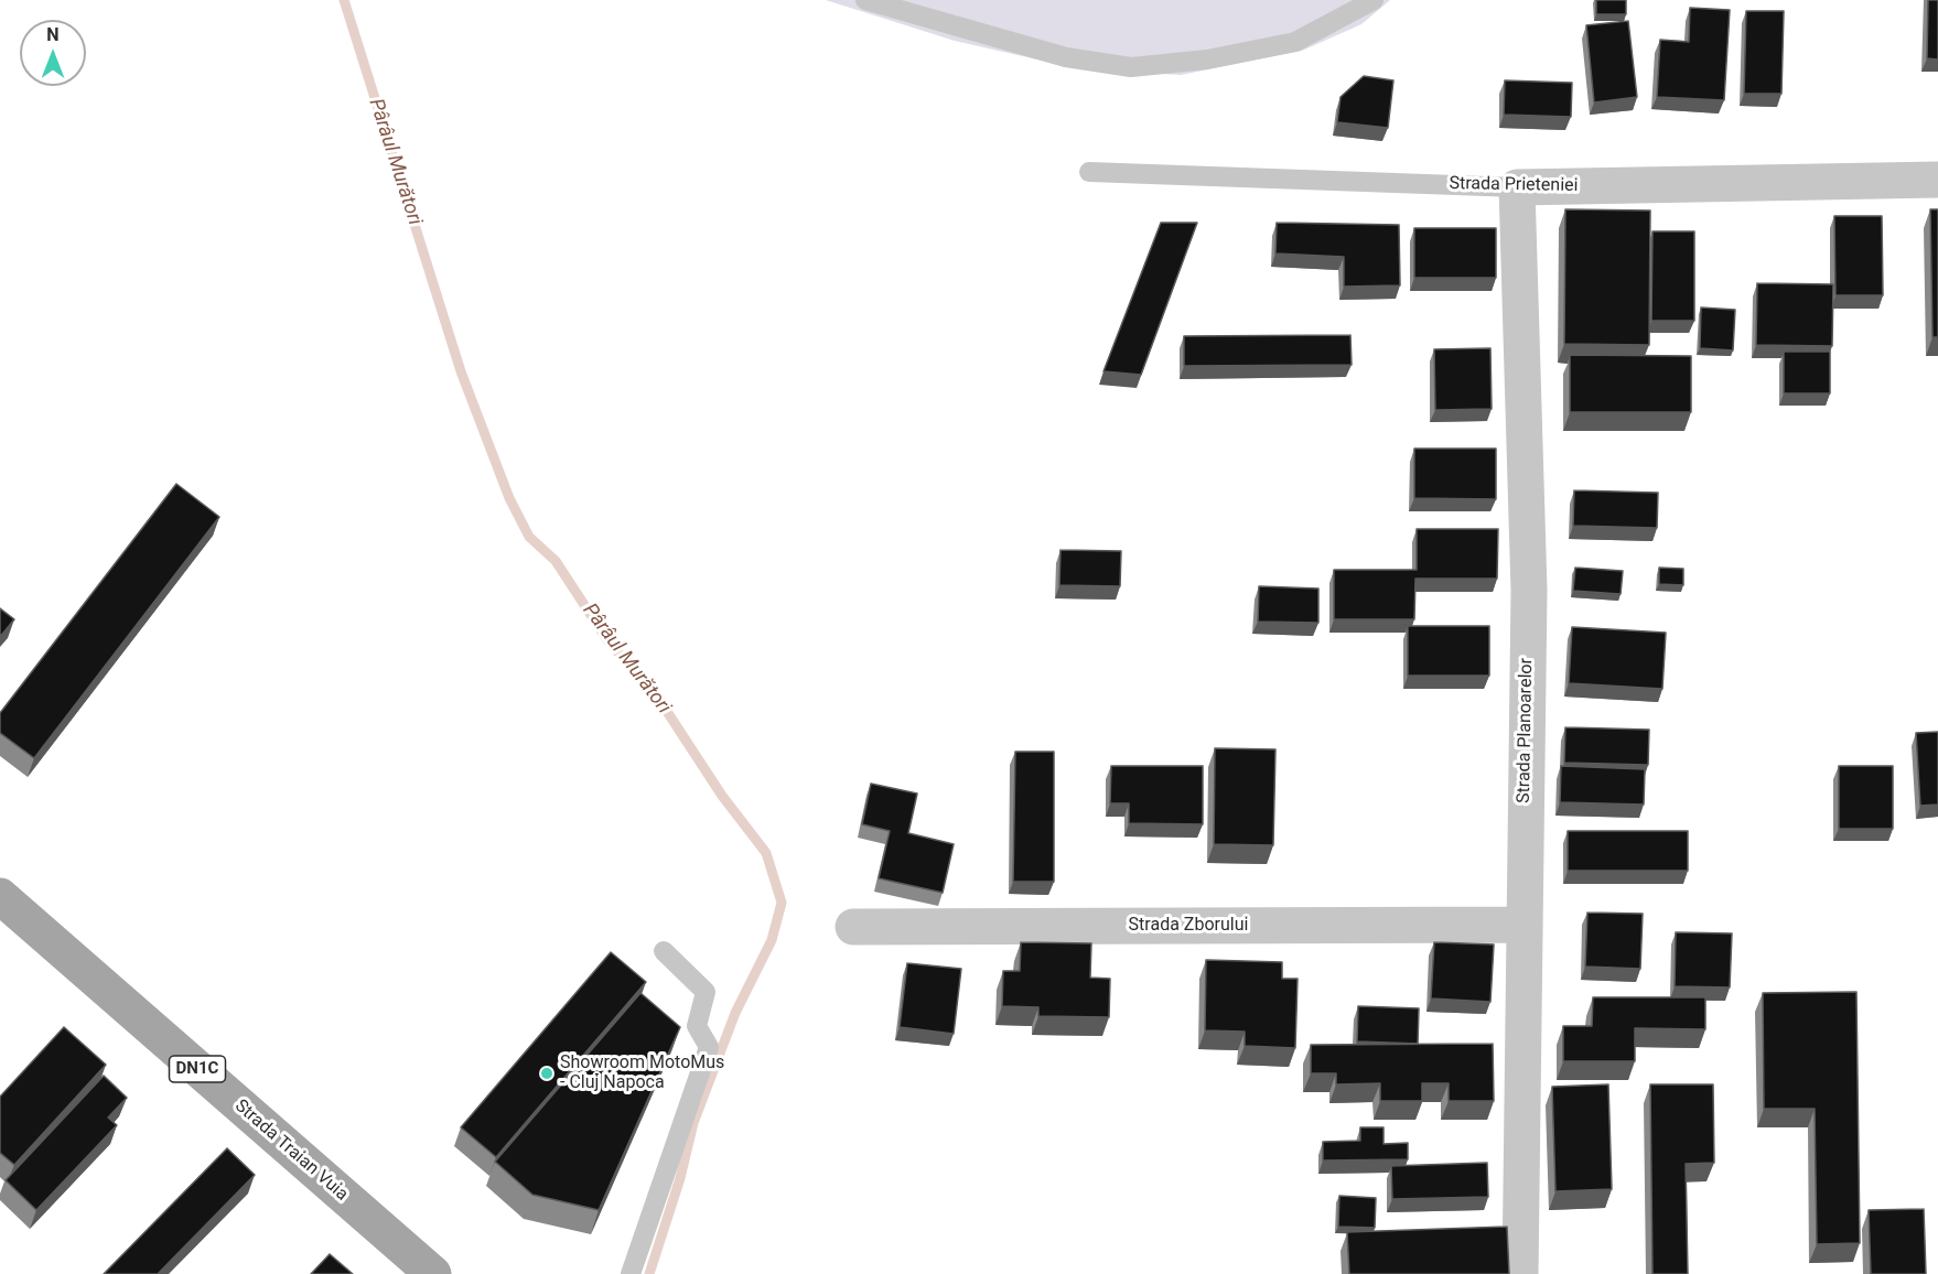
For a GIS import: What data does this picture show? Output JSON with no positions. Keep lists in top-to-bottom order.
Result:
{
  "streets": {
    "main road": ["DN1C", "Strada Traian Vuia"],
    "street": ["Strada Prieteniei", "Strada Planoarelor", "Strada Zborului"]
  },
  "crossings": [
    ["Strada Prieteniei", "Strada Planoarelor"],
    ["Strada Planoarelor", "Strada Zborului"]
  ],
  "water": ["Pârâul Murători"],
  "places": ["Showroom MotoMus - Cluj Napoca"],
  "north": "top"
}
